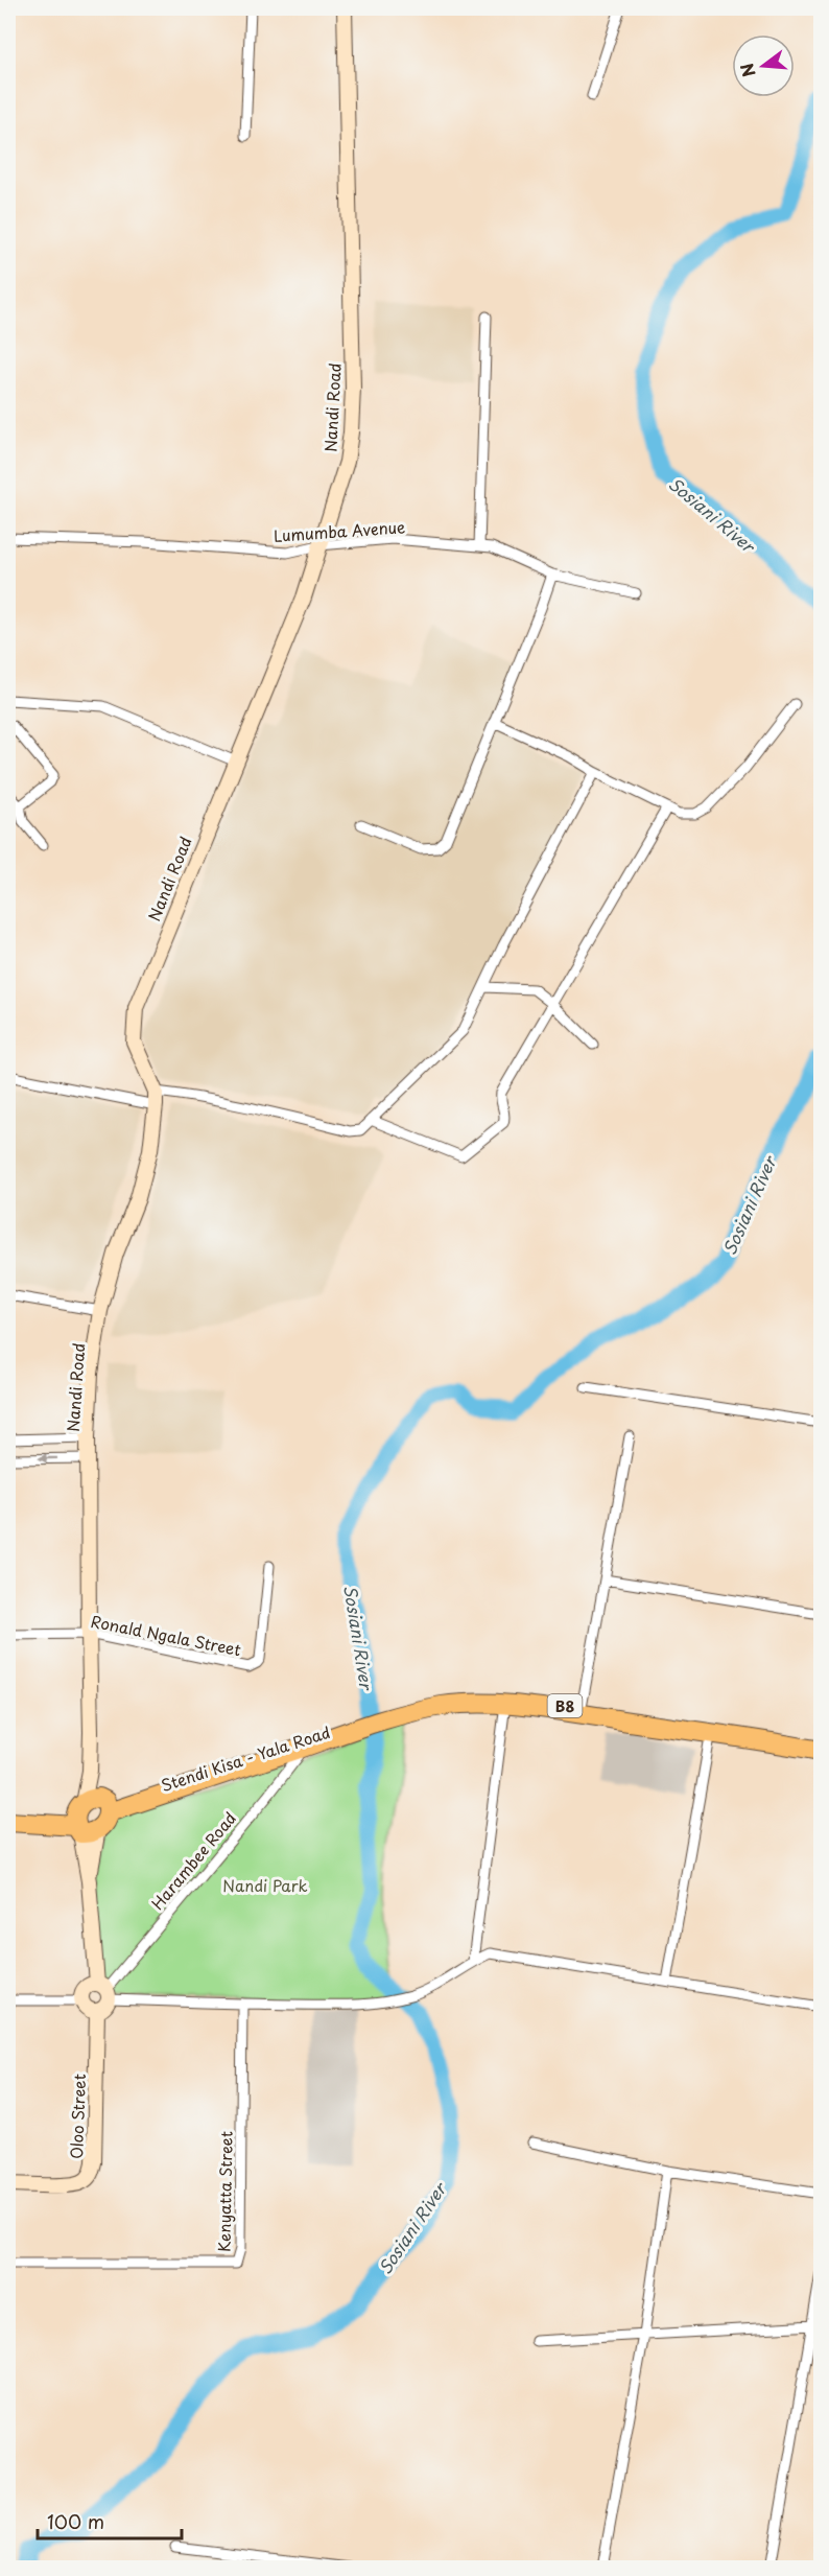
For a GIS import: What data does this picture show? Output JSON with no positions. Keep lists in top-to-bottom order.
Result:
{
  "streets": {
    "highway": ["B8", "Stendi Kisa - Yala Road"],
    "street": [
      "Nandi Road",
      "Lumumba Avenue",
      "Ronald Ngala Street",
      "Harambee Road",
      "Oloo Street",
      "Kenyatta Street"
    ]
  },
  "crossings": [
    ["Nandi Road", "Lumumba Avenue"],
    ["Nandi Road", "Ronald Ngala Street"],
    ["Nandi Road", "B8"],
    ["Nandi Road", "Stendi Kisa - Yala Road"],
    ["Nandi Road", "Harambee Road"],
    ["Nandi Road", "Oloo Street"],
    ["B8", "Stendi Kisa - Yala Road"],
    ["B8", "Harambee Road"],
    ["Harambee Road", "Oloo Street"]
  ],
  "water": ["Sosiani River"],
  "parks": ["Nandi Park"],
  "scale_bar": "100 m",
  "north": "left"
}
